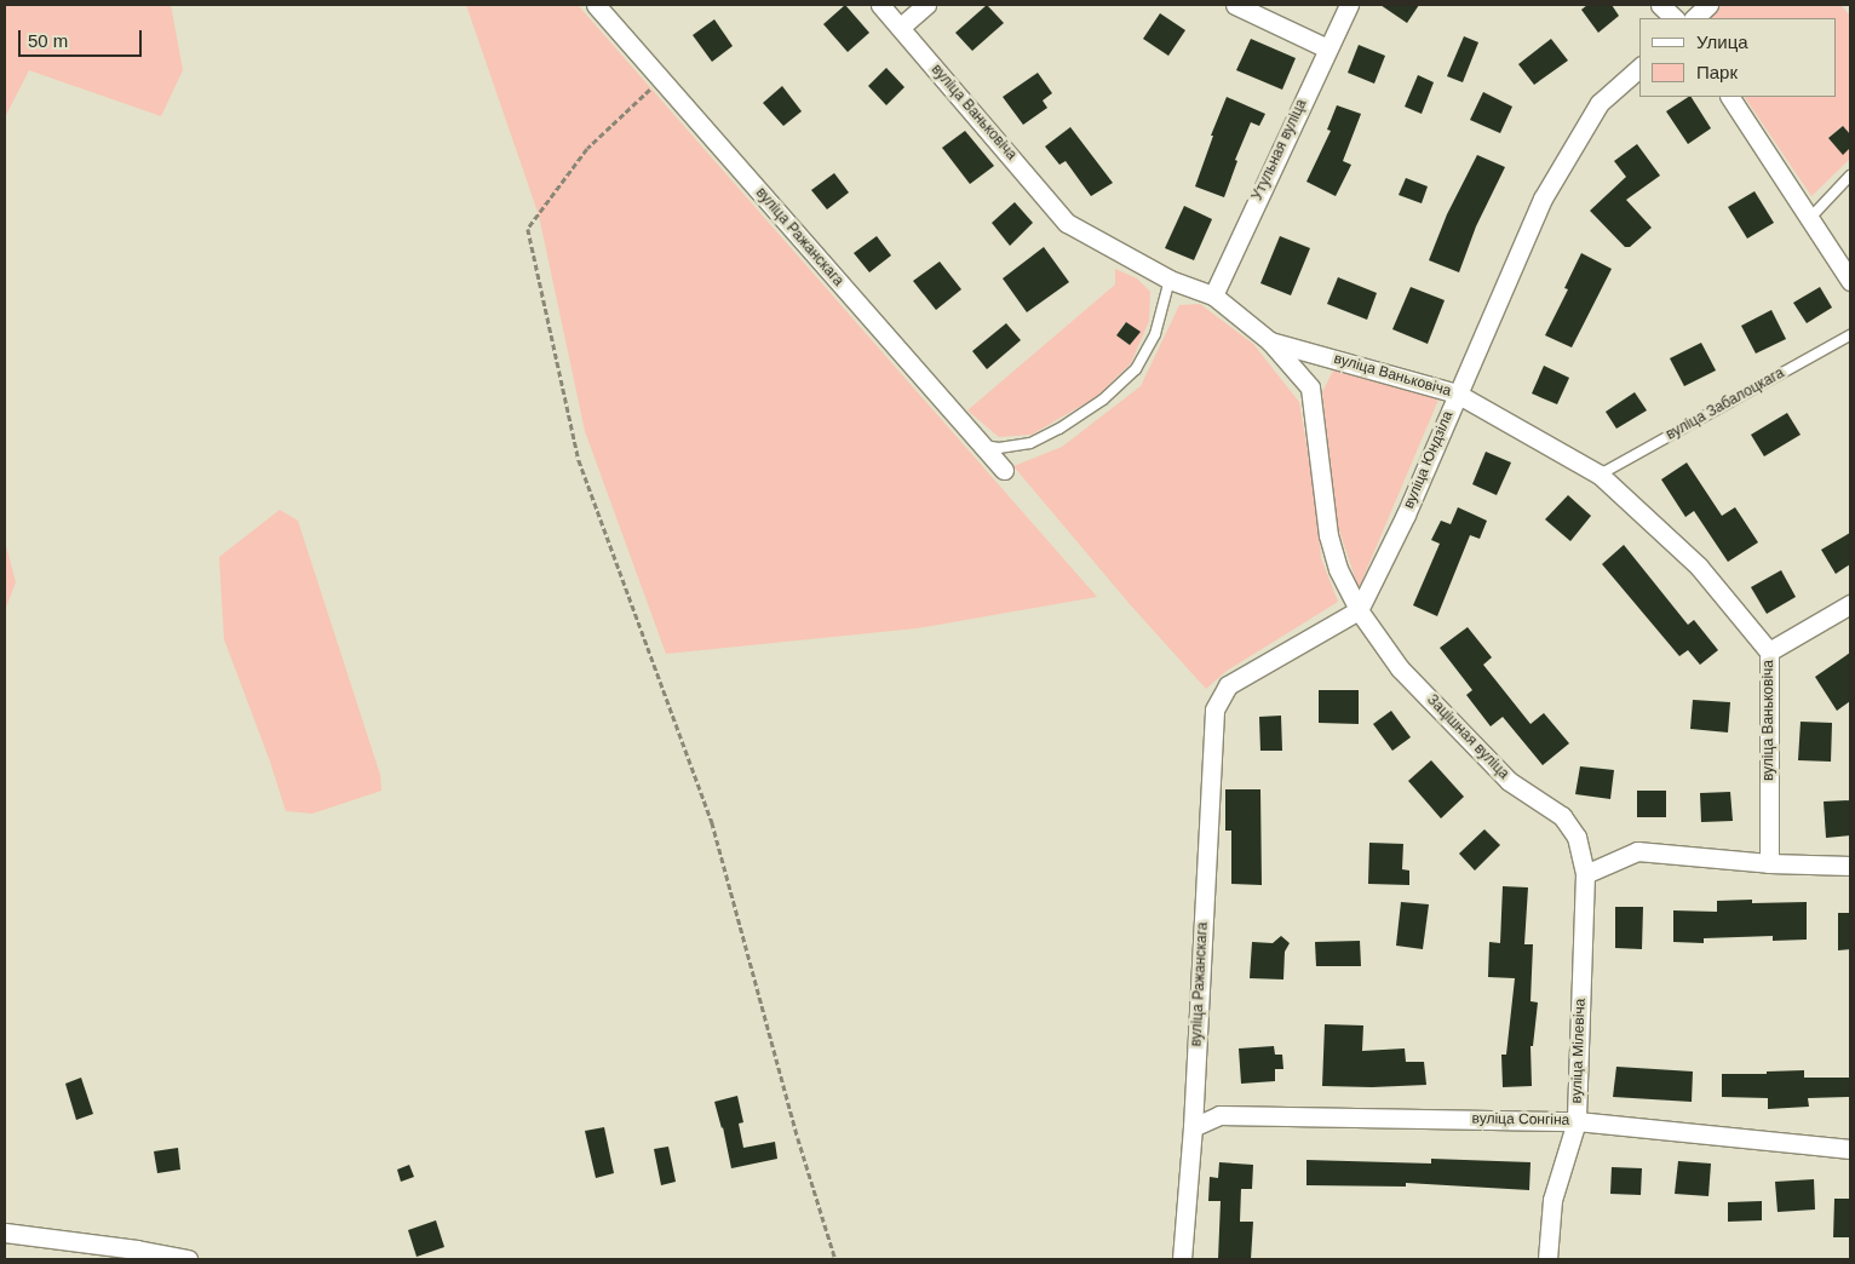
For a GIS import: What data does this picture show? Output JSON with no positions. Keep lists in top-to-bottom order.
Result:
{
  "streets": {
    "street": [
      "вуліца Ваньковіча",
      "Утульная вуліца",
      "вуліца Ражанскага",
      "вуліца Юндзіла",
      "Зацішная вуліца",
      "вуліца Мілевіча",
      "вуліца Сонгіна"
    ],
    "lane": ["вуліца Забалоцкага"]
  },
  "crossings": [
    ["вуліца Ваньковіча", "Утульная вуліца"],
    ["вуліца Ваньковіча", "вуліца Забалоцкага"],
    ["вуліца Ваньковіча", "вуліца Юндзіла"],
    ["вуліца Ваньковіча", "Зацішная вуліца"],
    ["вуліца Ражанскага", "вуліца Юндзіла"],
    ["вуліца Ражанскага", "Зацішная вуліца"],
    ["вуліца Ражанскага", "вуліца Сонгіна"],
    ["вуліца Юндзіла", "Зацішная вуліца"],
    ["Зацішная вуліца", "вуліца Мілевіча"],
    ["вуліца Мілевіча", "вуліца Сонгіна"]
  ],
  "legend": ["Улица", "Парк"],
  "scale_bar": "50 m"
}
